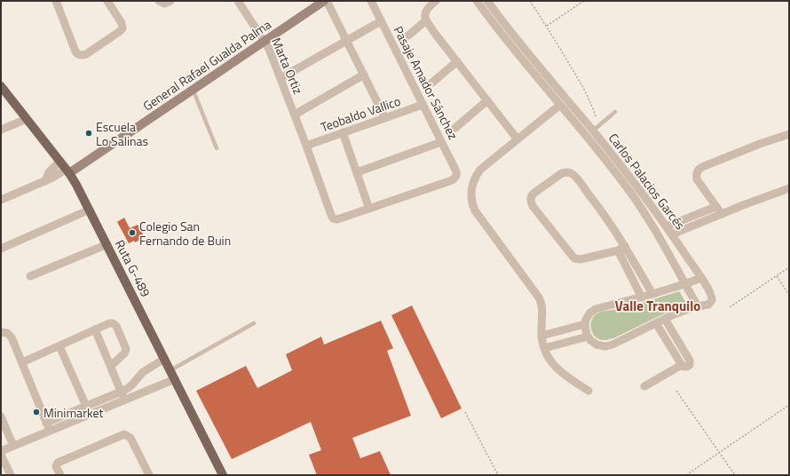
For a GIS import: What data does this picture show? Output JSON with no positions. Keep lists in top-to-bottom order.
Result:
{
  "streets": {
    "main road": ["General Rafael Gualda Palma", "Ruta G-489"],
    "street": [
      "Marta Ortiz",
      "Pasaje Amador Sánchez",
      "Teobaldo Vallico",
      "Carlos Palacios Garcés"
    ]
  },
  "crossings": [
    ["General Rafael Gualda Palma", "Marta Ortiz"],
    ["General Rafael Gualda Palma", "Ruta G-489"],
    ["Marta Ortiz", "Pasaje Amador Sánchez"],
    ["Marta Ortiz", "Teobaldo Vallico"],
    ["Pasaje Amador Sánchez", "Teobaldo Vallico"]
  ],
  "districts": ["Valle Tranquilo"],
  "places": ["Escuela Lo Salinas", "Colegio San Fernando de Buin", "Minimarket"]
}
